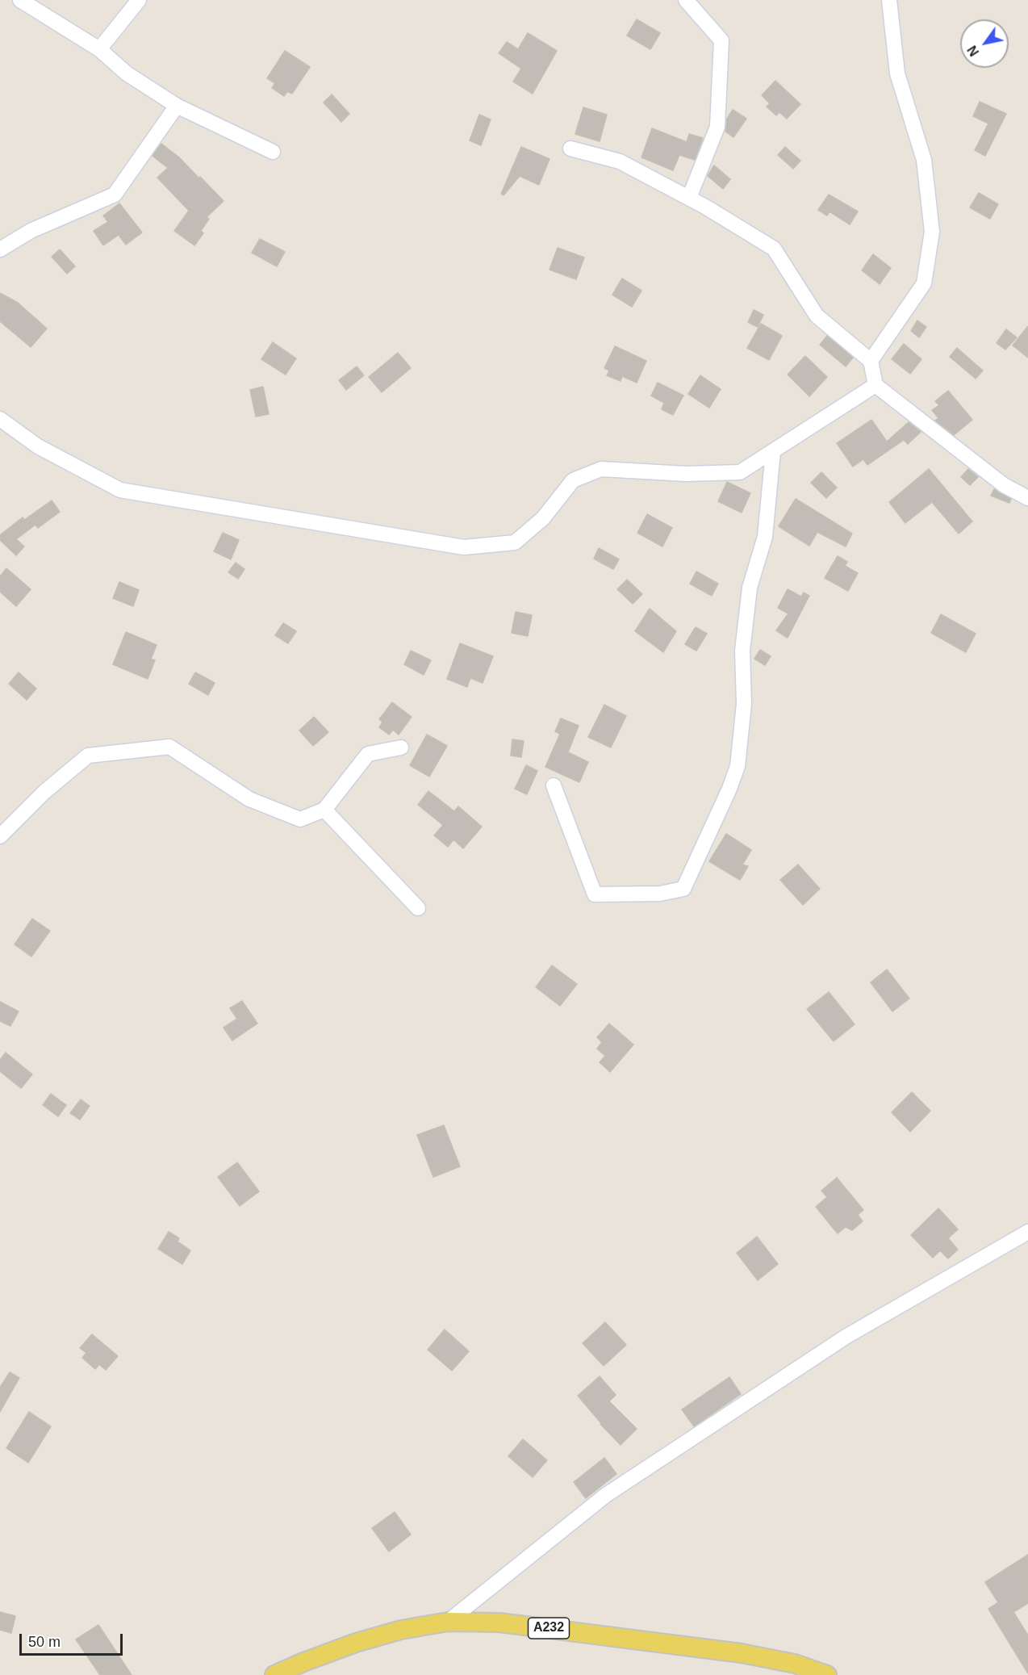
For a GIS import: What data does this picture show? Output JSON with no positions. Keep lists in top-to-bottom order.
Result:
{
  "streets": {
    "main road": ["A232"]
  },
  "scale_bar": "50 m",
  "north": "bottom left"
}
